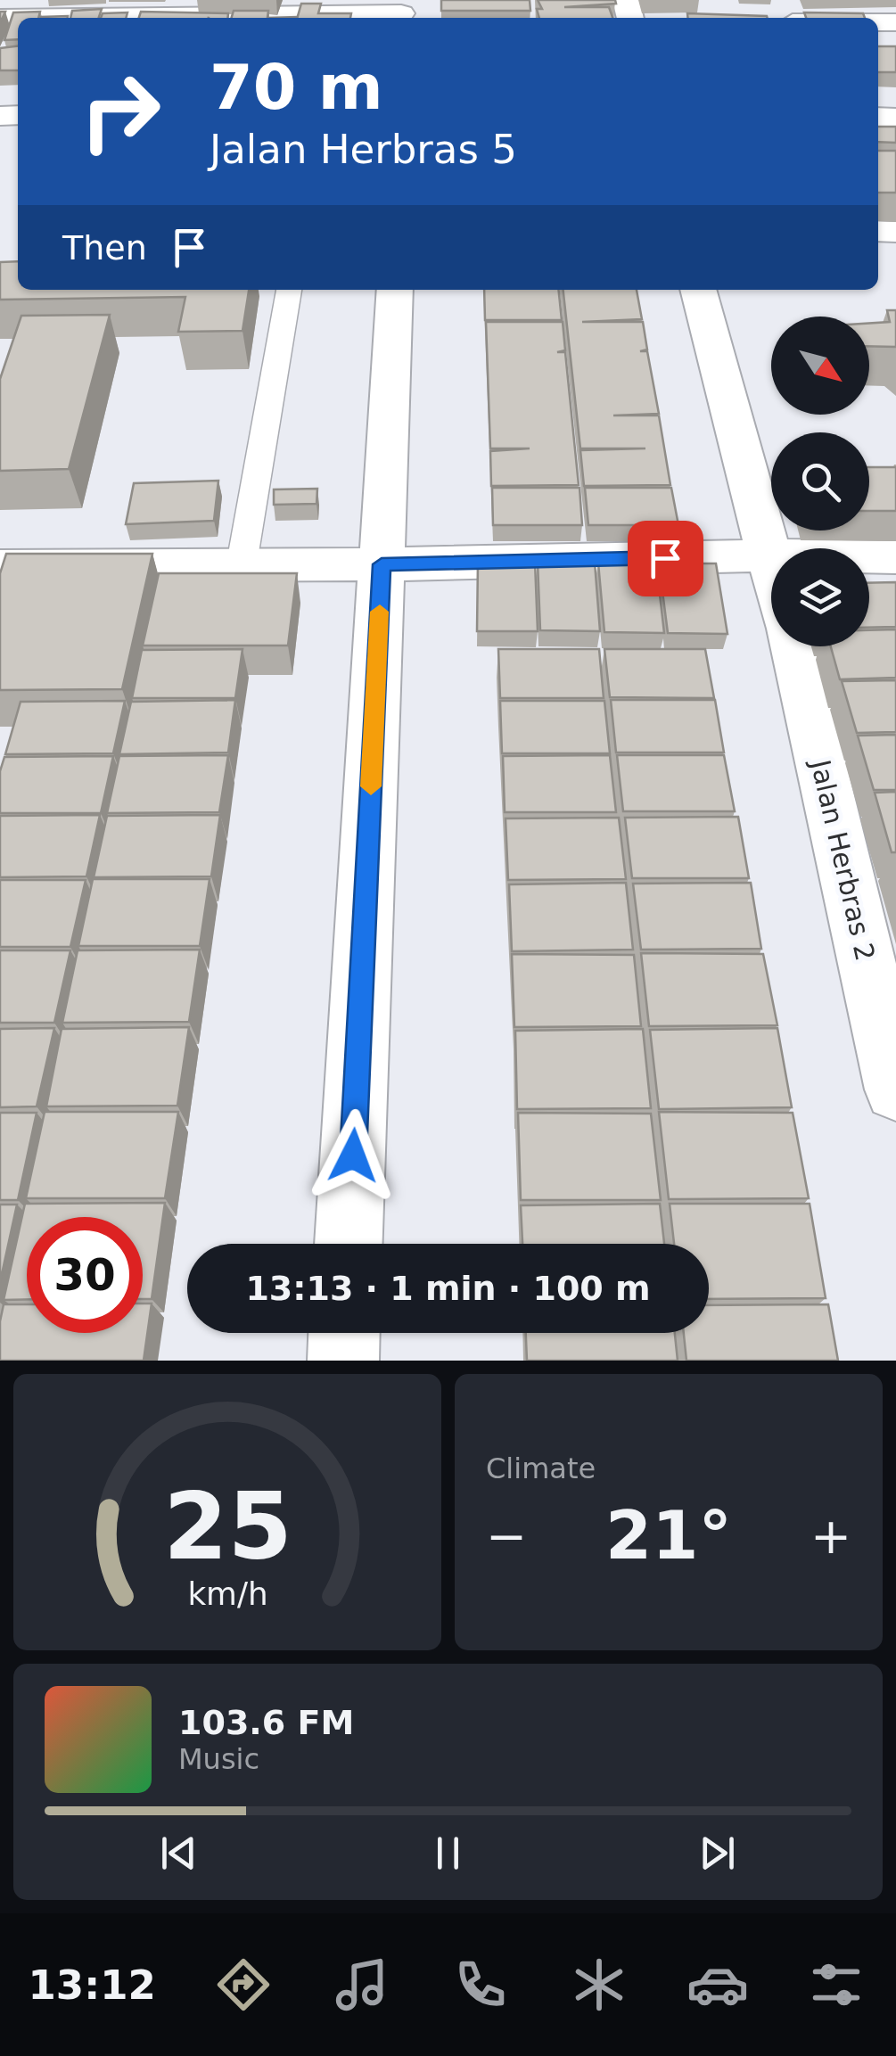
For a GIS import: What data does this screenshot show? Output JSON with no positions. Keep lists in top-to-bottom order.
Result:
{
  "streets": {
    "street": ["Jalan Herbras 2"]
  },
  "north": "bottom right",
  "page": {
    "turn": ["70 m", "Jalan Herbras 5"],
    "then": "Then",
    "limit": "30",
    "trip": "13:13 · 1 min · 100 m",
    "tile": "Climate",
    "heat": ["−", "21°", "+"],
    "song": ["103.6 FM", "Music"],
    "tabs": "13:12",
    "gauge": ["25", "km/h"]
  }
}
